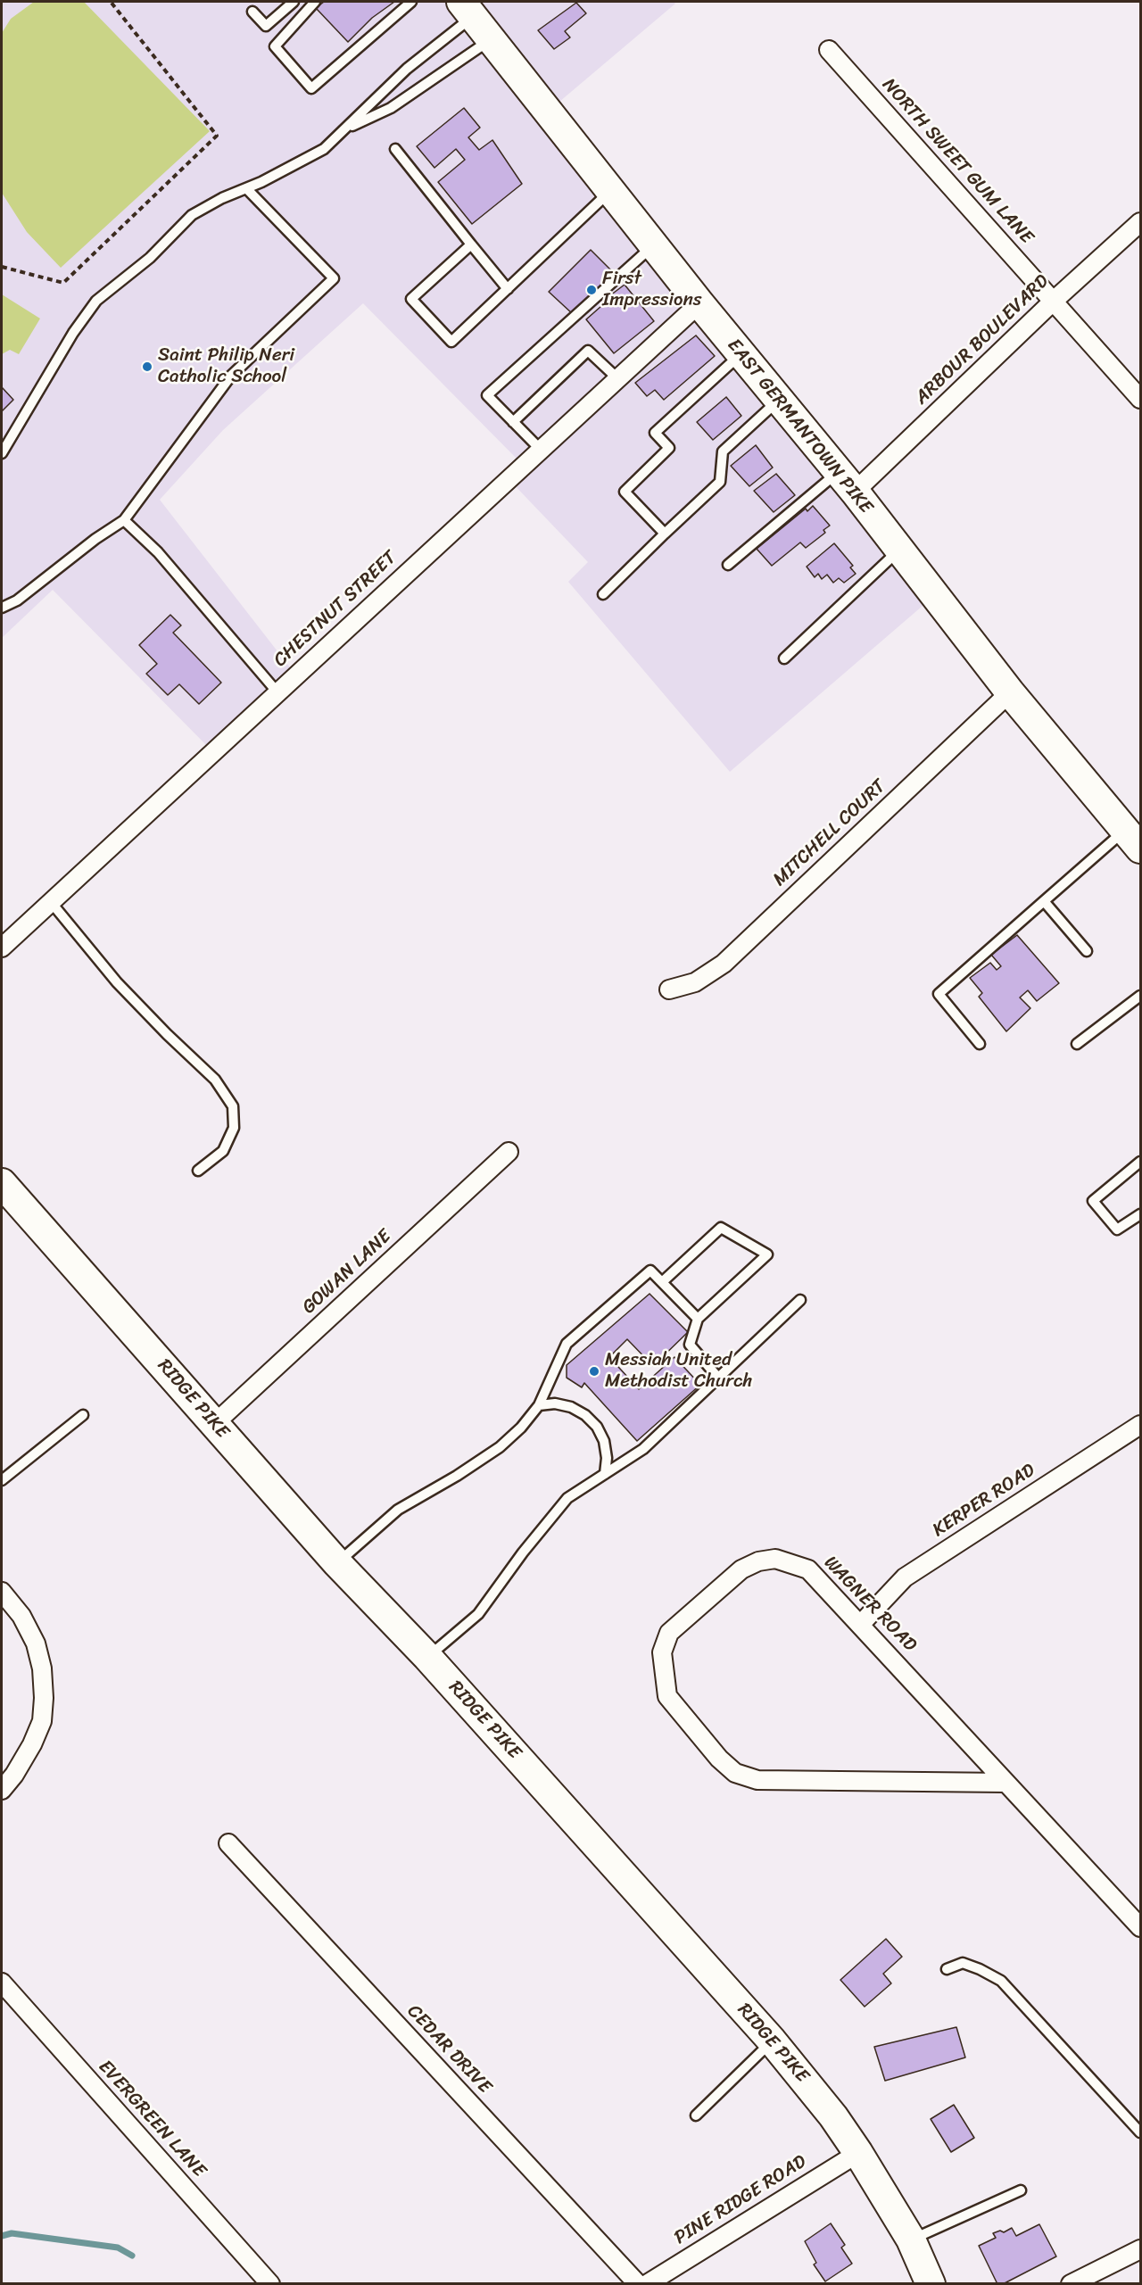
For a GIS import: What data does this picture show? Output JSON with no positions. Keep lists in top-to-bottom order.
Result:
{
  "streets": {
    "main road": ["EAST GERMANTOWN PIKE", "RIDGE PIKE"],
    "street": [
      "NORTH SWEET GUM LANE",
      "ARBOUR BOULEVARD",
      "CHESTNUT STREET",
      "MITCHELL COURT",
      "GOWAN LANE",
      "KERPER ROAD",
      "WAGNER ROAD",
      "CEDAR DRIVE",
      "EVERGREEN LANE",
      "PINE RIDGE ROAD"
    ]
  },
  "crossings": [
    ["NORTH SWEET GUM LANE", "ARBOUR BOULEVARD"],
    ["ARBOUR BOULEVARD", "EAST GERMANTOWN PIKE"],
    ["EAST GERMANTOWN PIKE", "CHESTNUT STREET"],
    ["EAST GERMANTOWN PIKE", "MITCHELL COURT"],
    ["GOWAN LANE", "RIDGE PIKE"],
    ["RIDGE PIKE", "PINE RIDGE ROAD"],
    ["KERPER ROAD", "WAGNER ROAD"]
  ],
  "places": ["First Impressions", "Saint Philip Neri Catholic School", "Messiah United Methodist Church"]
}
